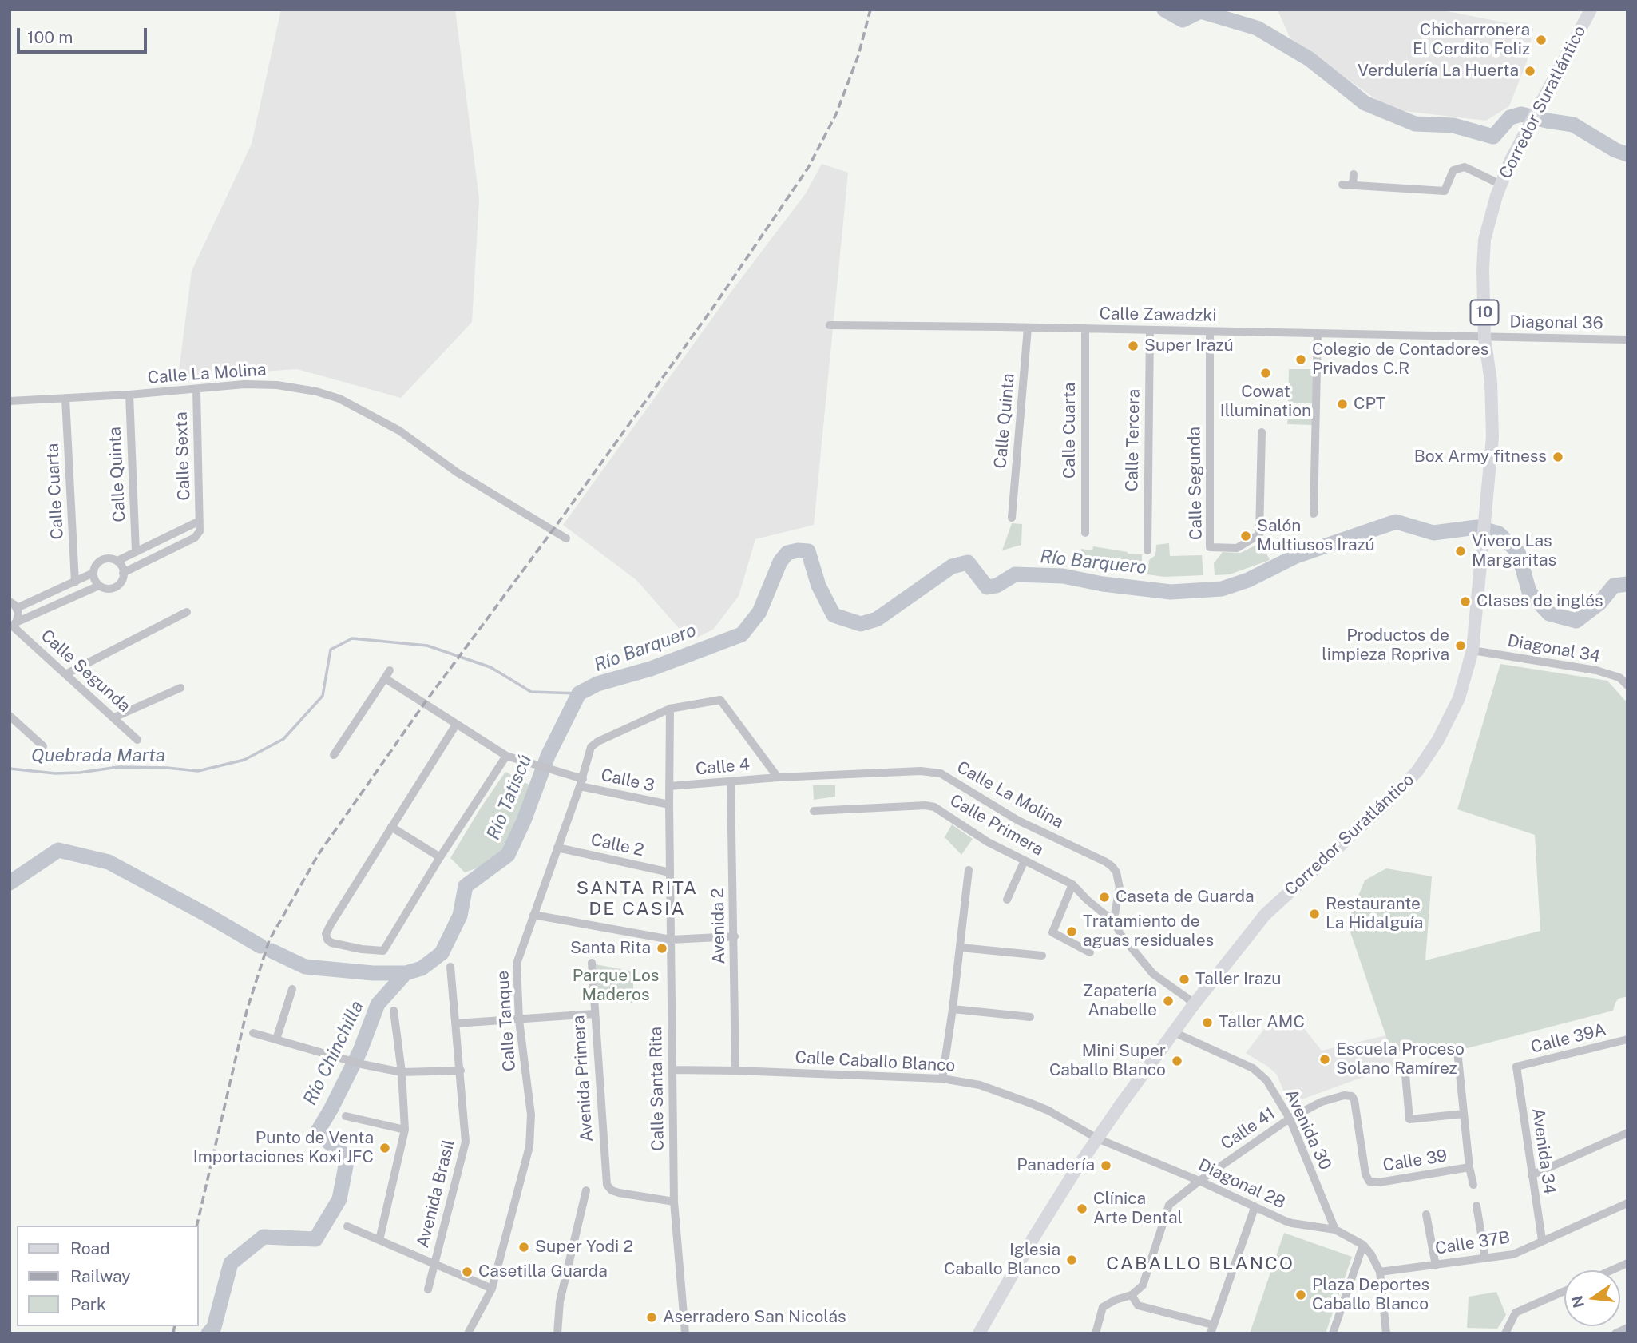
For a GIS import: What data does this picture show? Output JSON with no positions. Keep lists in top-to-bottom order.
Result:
{
  "streets": {
    "main road": ["Corredor Suratlántico", "10"],
    "street": [
      "Calle Zawadzki",
      "Diagonal 36",
      "Calle La Molina",
      "Calle Quinta",
      "Calle Cuarta",
      "Calle Tercera",
      "Calle Sexta",
      "Calle Segunda",
      "Diagonal 34",
      "Calle 4",
      "Calle 3",
      "Calle Primera",
      "Calle 2",
      "Avenida 2",
      "Calle Tanque",
      "Calle 39A",
      "Calle Caballo Blanco",
      "Avenida Primera",
      "Calle Santa Rita",
      "Calle 41",
      "Avenida 30",
      "Avenida 34",
      "Calle 39",
      "Diagonal 28",
      "Avenida Brasil",
      "Calle 37B"
    ]
  },
  "crossings": [
    ["Corredor Suratlántico", "Calle Zawadzki"],
    ["Corredor Suratlántico", "Diagonal 36"],
    ["Corredor Suratlántico", "Diagonal 34"],
    ["Corredor Suratlántico", "Calle Caballo Blanco"],
    ["Corredor Suratlántico", "Avenida 30"],
    ["Corredor Suratlántico", "Diagonal 28"],
    ["Calle Zawadzki", "Diagonal 36"],
    ["Calle Zawadzki", "Calle Quinta"],
    ["Calle Zawadzki", "Calle Cuarta"],
    ["Calle Zawadzki", "Calle Tercera"],
    ["Calle Zawadzki", "Calle Segunda"],
    ["Calle La Molina", "Calle Quinta"],
    ["Calle La Molina", "Calle Cuarta"],
    ["Calle La Molina", "Calle Sexta"],
    ["Calle La Molina", "Calle 4"],
    ["Calle La Molina", "Calle Primera"],
    ["Calle La Molina", "Calle Tanque"],
    ["Calle 4", "Avenida 2"],
    ["Calle 4", "Calle Tanque"],
    ["Calle 4", "Calle Santa Rita"],
    ["Calle 3", "Calle Tanque"],
    ["Calle 3", "Calle Santa Rita"],
    ["Calle 2", "Calle Tanque"],
    ["Calle 2", "Calle Santa Rita"],
    ["Avenida 2", "Calle Caballo Blanco"],
    ["Calle Tanque", "Calle Santa Rita"],
    ["Calle 39A", "Avenida 34"],
    ["Calle Caballo Blanco", "Calle Santa Rita"],
    ["Calle Caballo Blanco", "Diagonal 28"],
    ["Avenida Primera", "Calle Santa Rita"],
    ["Calle 41", "Avenida 30"],
    ["Calle 41", "Calle 39"],
    ["Calle 41", "Diagonal 28"],
    ["Avenida 30", "Diagonal 28"],
    ["Avenida 34", "Calle 37B"],
    ["Diagonal 28", "Calle 37B"]
  ],
  "districts": ["SANTA RITA DE CASIA", "CABALLO BLANCO"],
  "water": [
    "Río Barquero",
    "Quebrada Marta",
    "Río Tatiscú",
    "Río Chinchilla"
  ],
  "parks": ["Parque Los Maderos"],
  "places": [
    "Chicharronera El Cerdito Feliz",
    "Verdulería La Huerta",
    "Super Irazú",
    "Colegio de Contadores Privados C.R",
    "Cowat Illumination",
    "CPT",
    "Box Army fitness",
    "Salón Multiusos Irazú",
    "Vivero Las Margaritas",
    "Clases de inglés",
    "Productos de limpieza Ropriva",
    "Caseta de Guarda",
    "Restaurante La Hidalguía",
    "Tratamiento de aguas residuales",
    "Santa Rita",
    "Taller Irazu",
    "Zapatería Anabelle",
    "Taller AMC",
    "Escuela Proceso Solano Ramírez",
    "Mini Super Caballo Blanco",
    "Punto de Venta Importaciones Koxi JFC",
    "Panadería",
    "Clínica Arte Dental",
    "Super Yodi 2",
    "Iglesia Caballo Blanco",
    "Casetilla Guarda",
    "Plaza Deportes Caballo Blanco",
    "Aserradero San Nicolás"
  ],
  "legend": ["Road", "Railway", "Park"],
  "scale_bar": "100 m",
  "north": "left"
}
